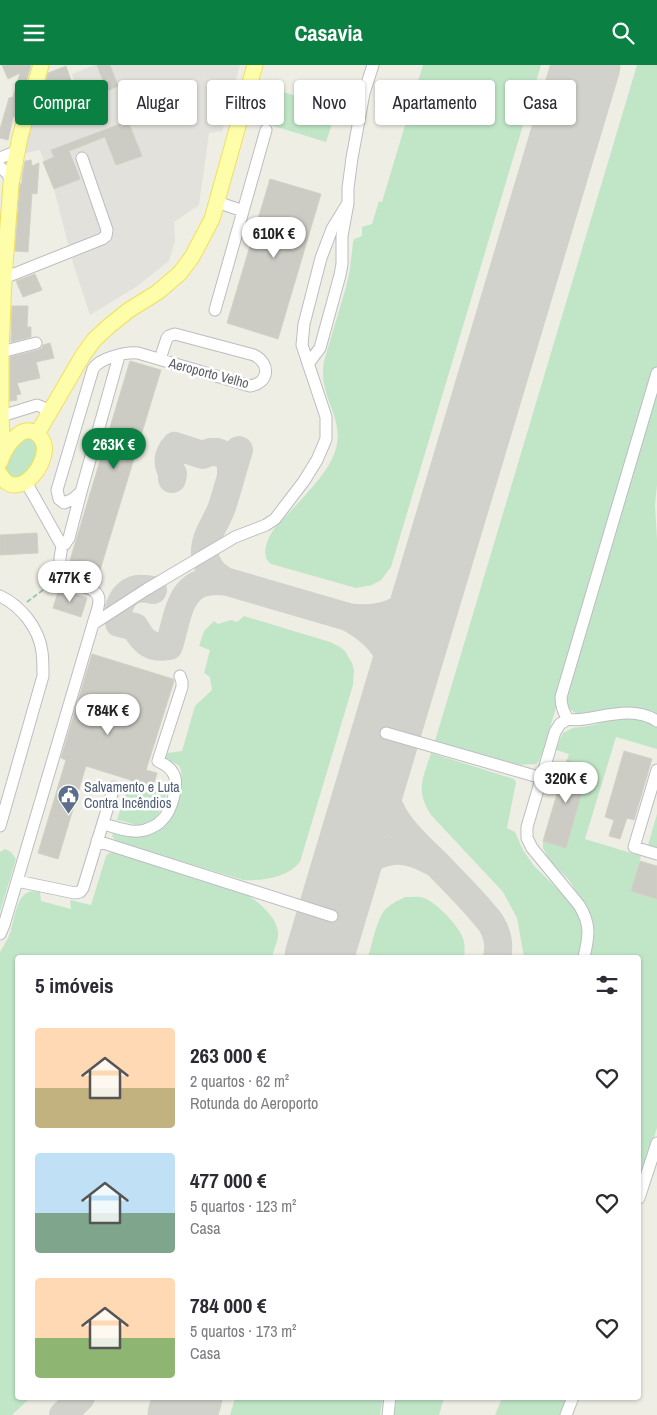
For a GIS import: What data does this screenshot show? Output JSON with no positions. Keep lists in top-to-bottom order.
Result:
{
  "streets": {
    "street": ["Aeroporto Velho"]
  },
  "places": {
    "public building": ["Salvamento e Luta Contra Incêndios"]
  },
  "page": {
    "header": "Casavia",
    "chip": [
      "Comprar",
      "Alugar",
      "Filtros",
      "Novo",
      "Apartamento",
      "Casa"
    ],
    "price": [
      "610K €",
      "263K €",
      "477K €",
      "784K €",
      "320K €"
    ],
    "heading": "5 imóveis",
    "list": [
      {
        "name": "263 000 €",
        "note": "2 quartos · 62 m² · Rotunda do Aeroporto"
      },
      {
        "name": "477 000 €",
        "note": "5 quartos · 123 m² · Casa"
      },
      {
        "name": "784 000 €",
        "note": "5 quartos · 173 m² · Casa"
      }
    ]
  }
}
